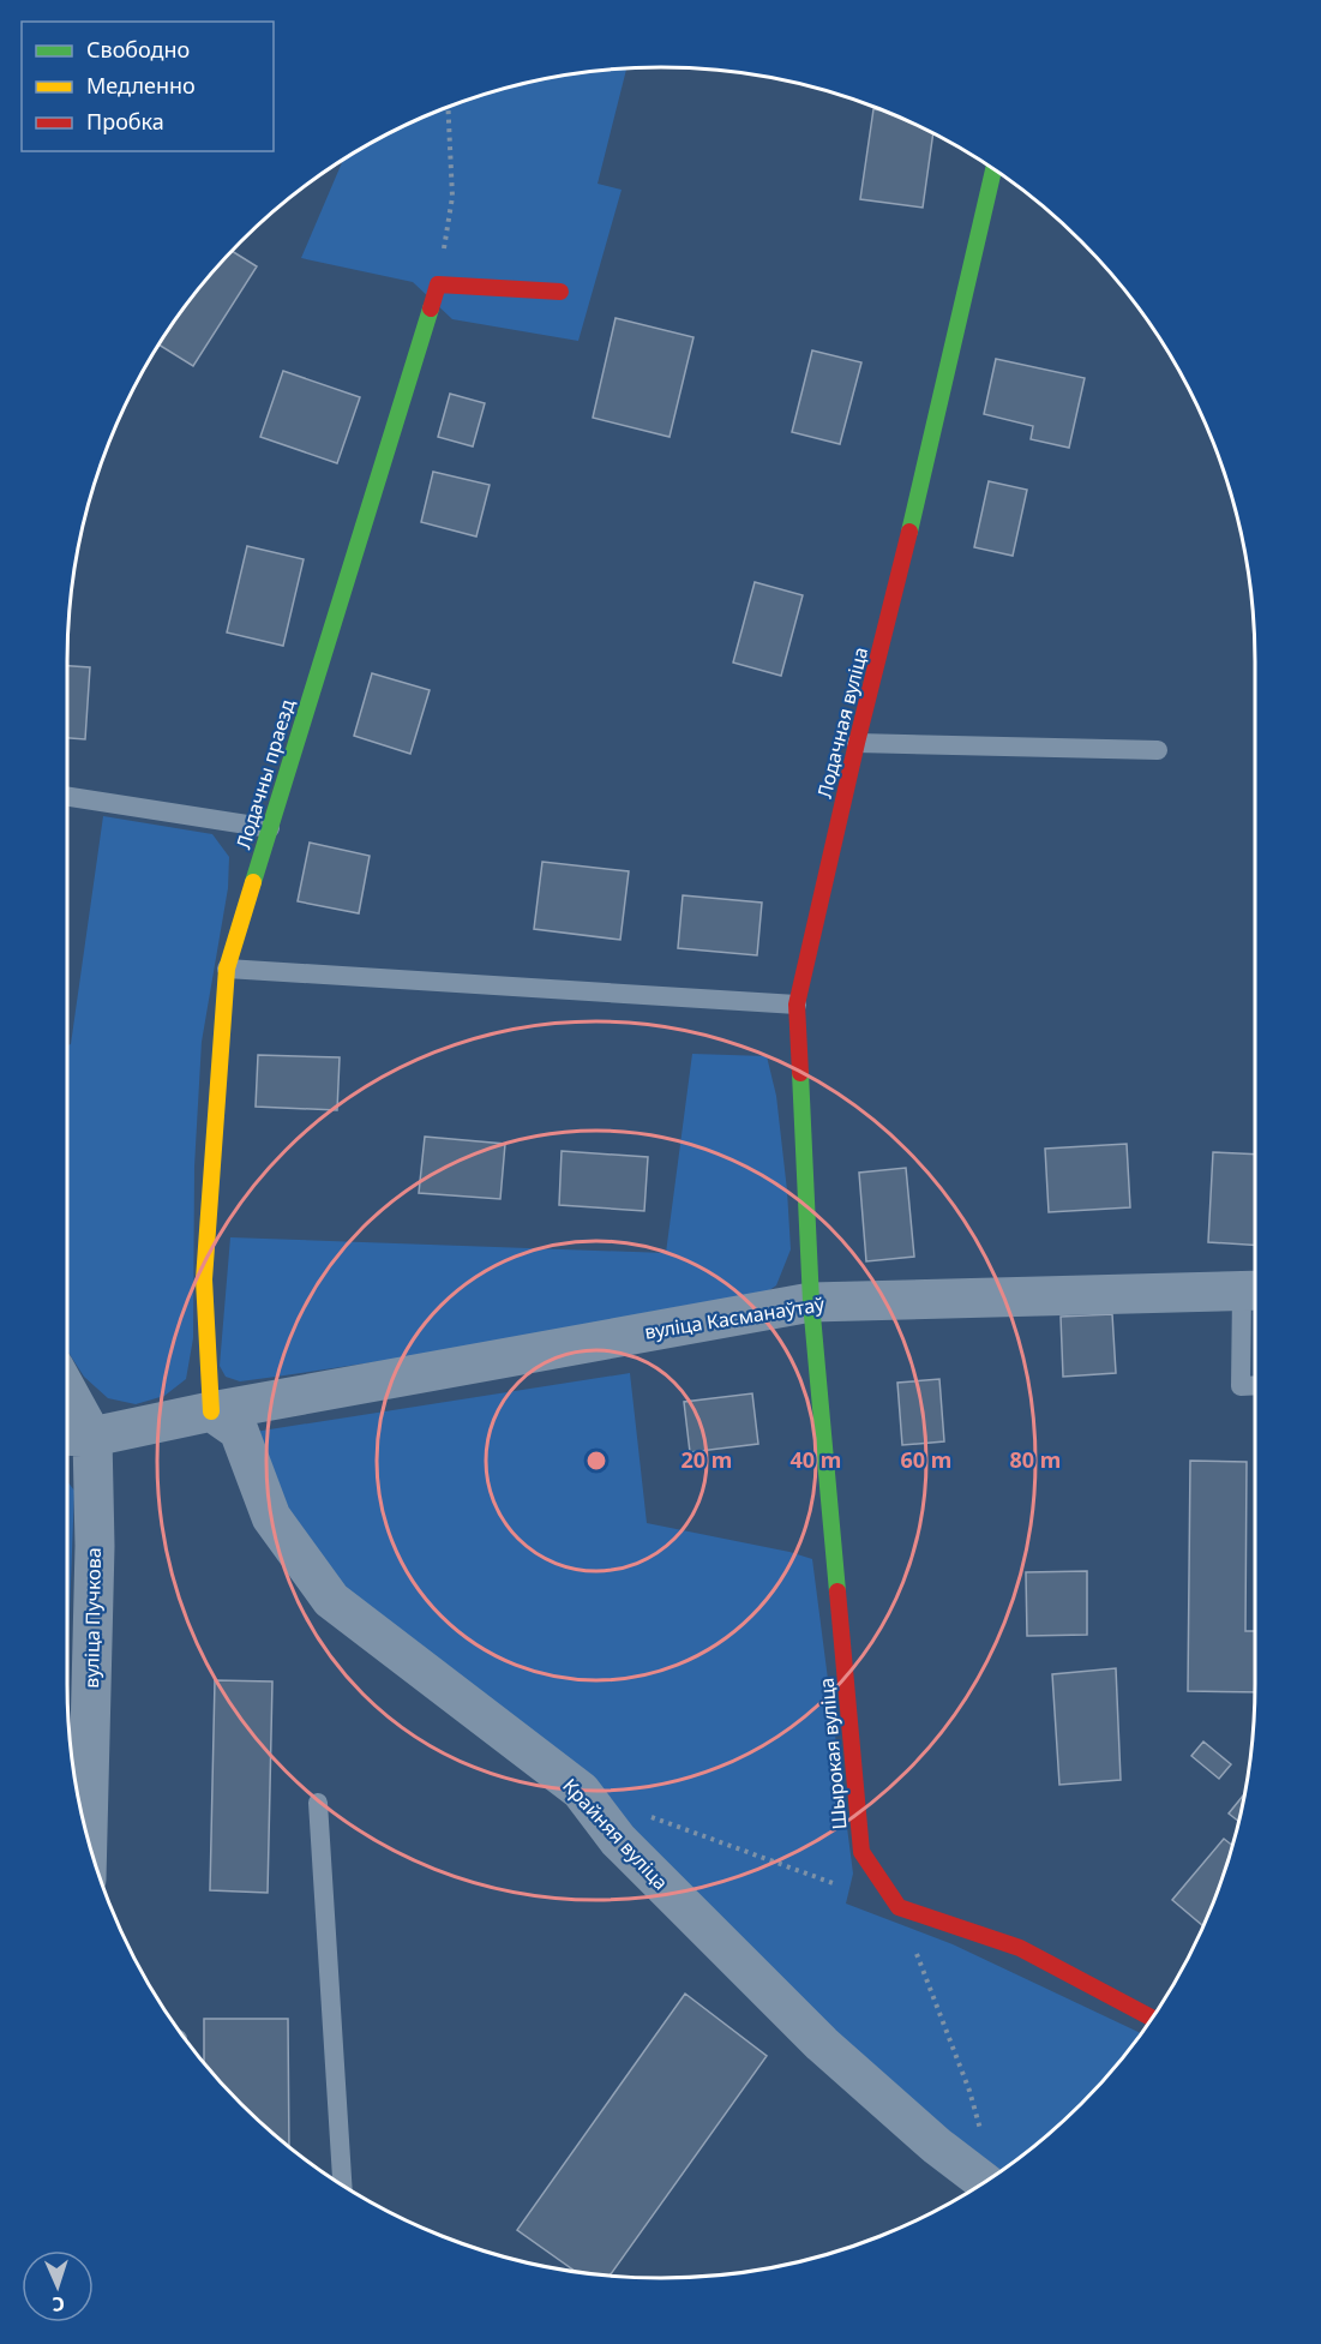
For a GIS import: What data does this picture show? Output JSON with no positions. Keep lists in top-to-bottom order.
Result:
{
  "streets": {
    "street": [
      "Лодачная вуліца",
      "Лодачны праезд",
      "вуліца Касманаўтаў",
      "вуліца Пучкова",
      "Шырокая вуліца",
      "Крайняя вуліца"
    ]
  },
  "crossings": [
    ["Лодачная вуліца", "вуліца Касманаўтаў"],
    ["Лодачная вуліца", "Шырокая вуліца"],
    ["Лодачны праезд", "вуліца Касманаўтаў"],
    ["Лодачны праезд", "Крайняя вуліца"],
    ["вуліца Касманаўтаў", "вуліца Пучкова"],
    ["вуліца Касманаўтаў", "Шырокая вуліца"],
    ["вуліца Касманаўтаў", "Крайняя вуліца"]
  ],
  "legend": ["Свободно", "Медленно", "Пробка"],
  "north": "bottom",
  "rings": [
    "20 m",
    "40 m",
    "60 m",
    "80 m"
  ]
}
